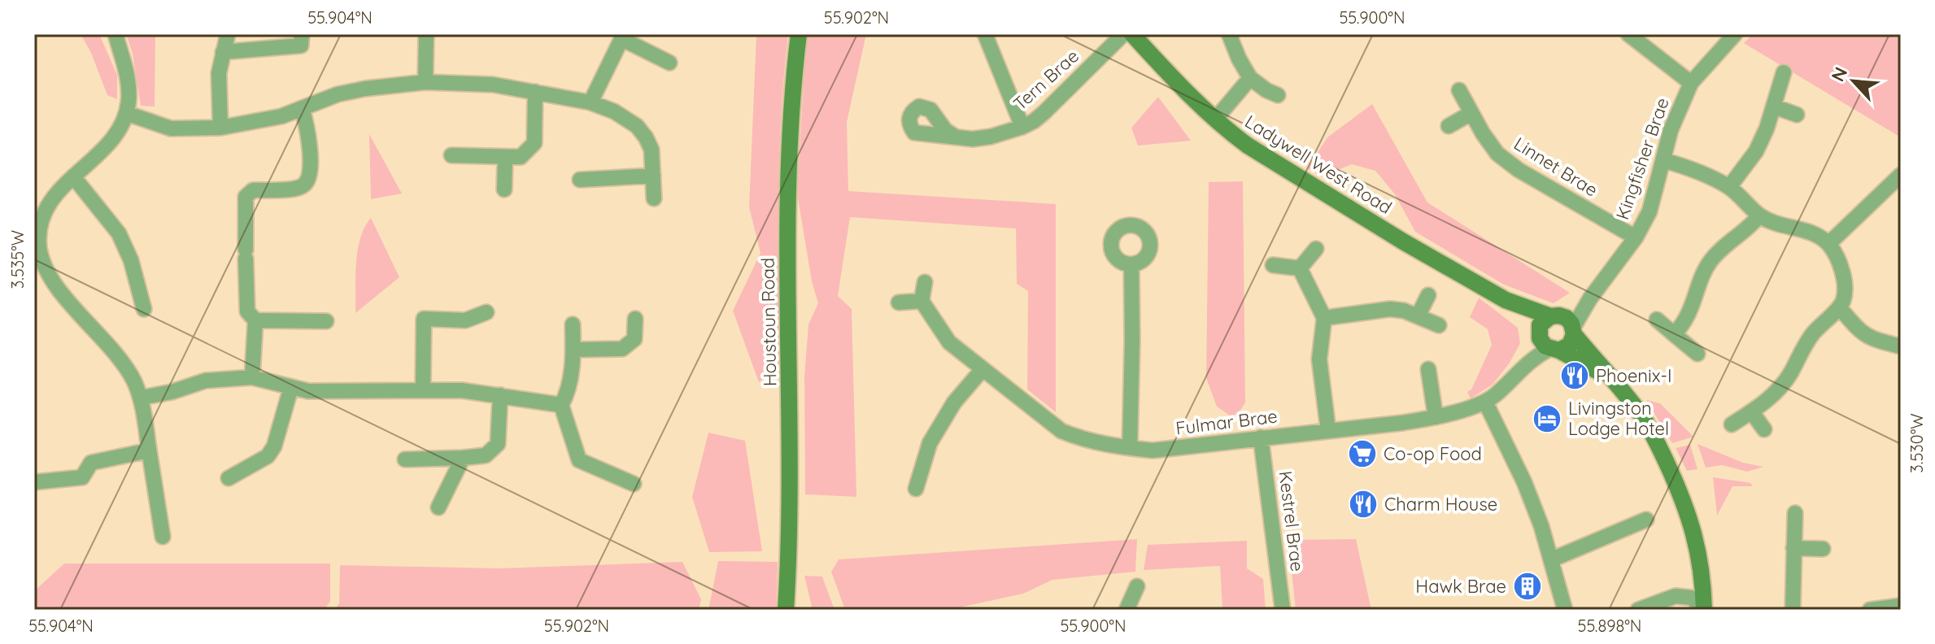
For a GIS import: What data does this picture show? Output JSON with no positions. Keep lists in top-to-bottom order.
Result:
{
  "streets": {
    "street": [
      "Tern Brae",
      "Kingfisher Brae",
      "Ladywell West Road",
      "Linnet Brae",
      "Houstoun Road",
      "Fulmar Brae",
      "Kestrel Brae"
    ]
  },
  "crossings": [
    ["Kingfisher Brae", "Ladywell West Road"],
    ["Kingfisher Brae", "Linnet Brae"],
    ["Ladywell West Road", "Fulmar Brae"],
    ["Fulmar Brae", "Kestrel Brae"]
  ],
  "places": {
    "restaurant": ["Phoenix-I", "Charm House"],
    "hotel": ["Livingston Lodge Hotel"],
    "supermarket": ["Co-op Food"],
    "building": ["Hawk Brae"]
  },
  "north": "top left",
  "coordinates": [
    "55.904°N",
    "55.902°N",
    "55.900°N",
    "3.535°W",
    "3.530°W",
    "55.898°N"
  ]
}
